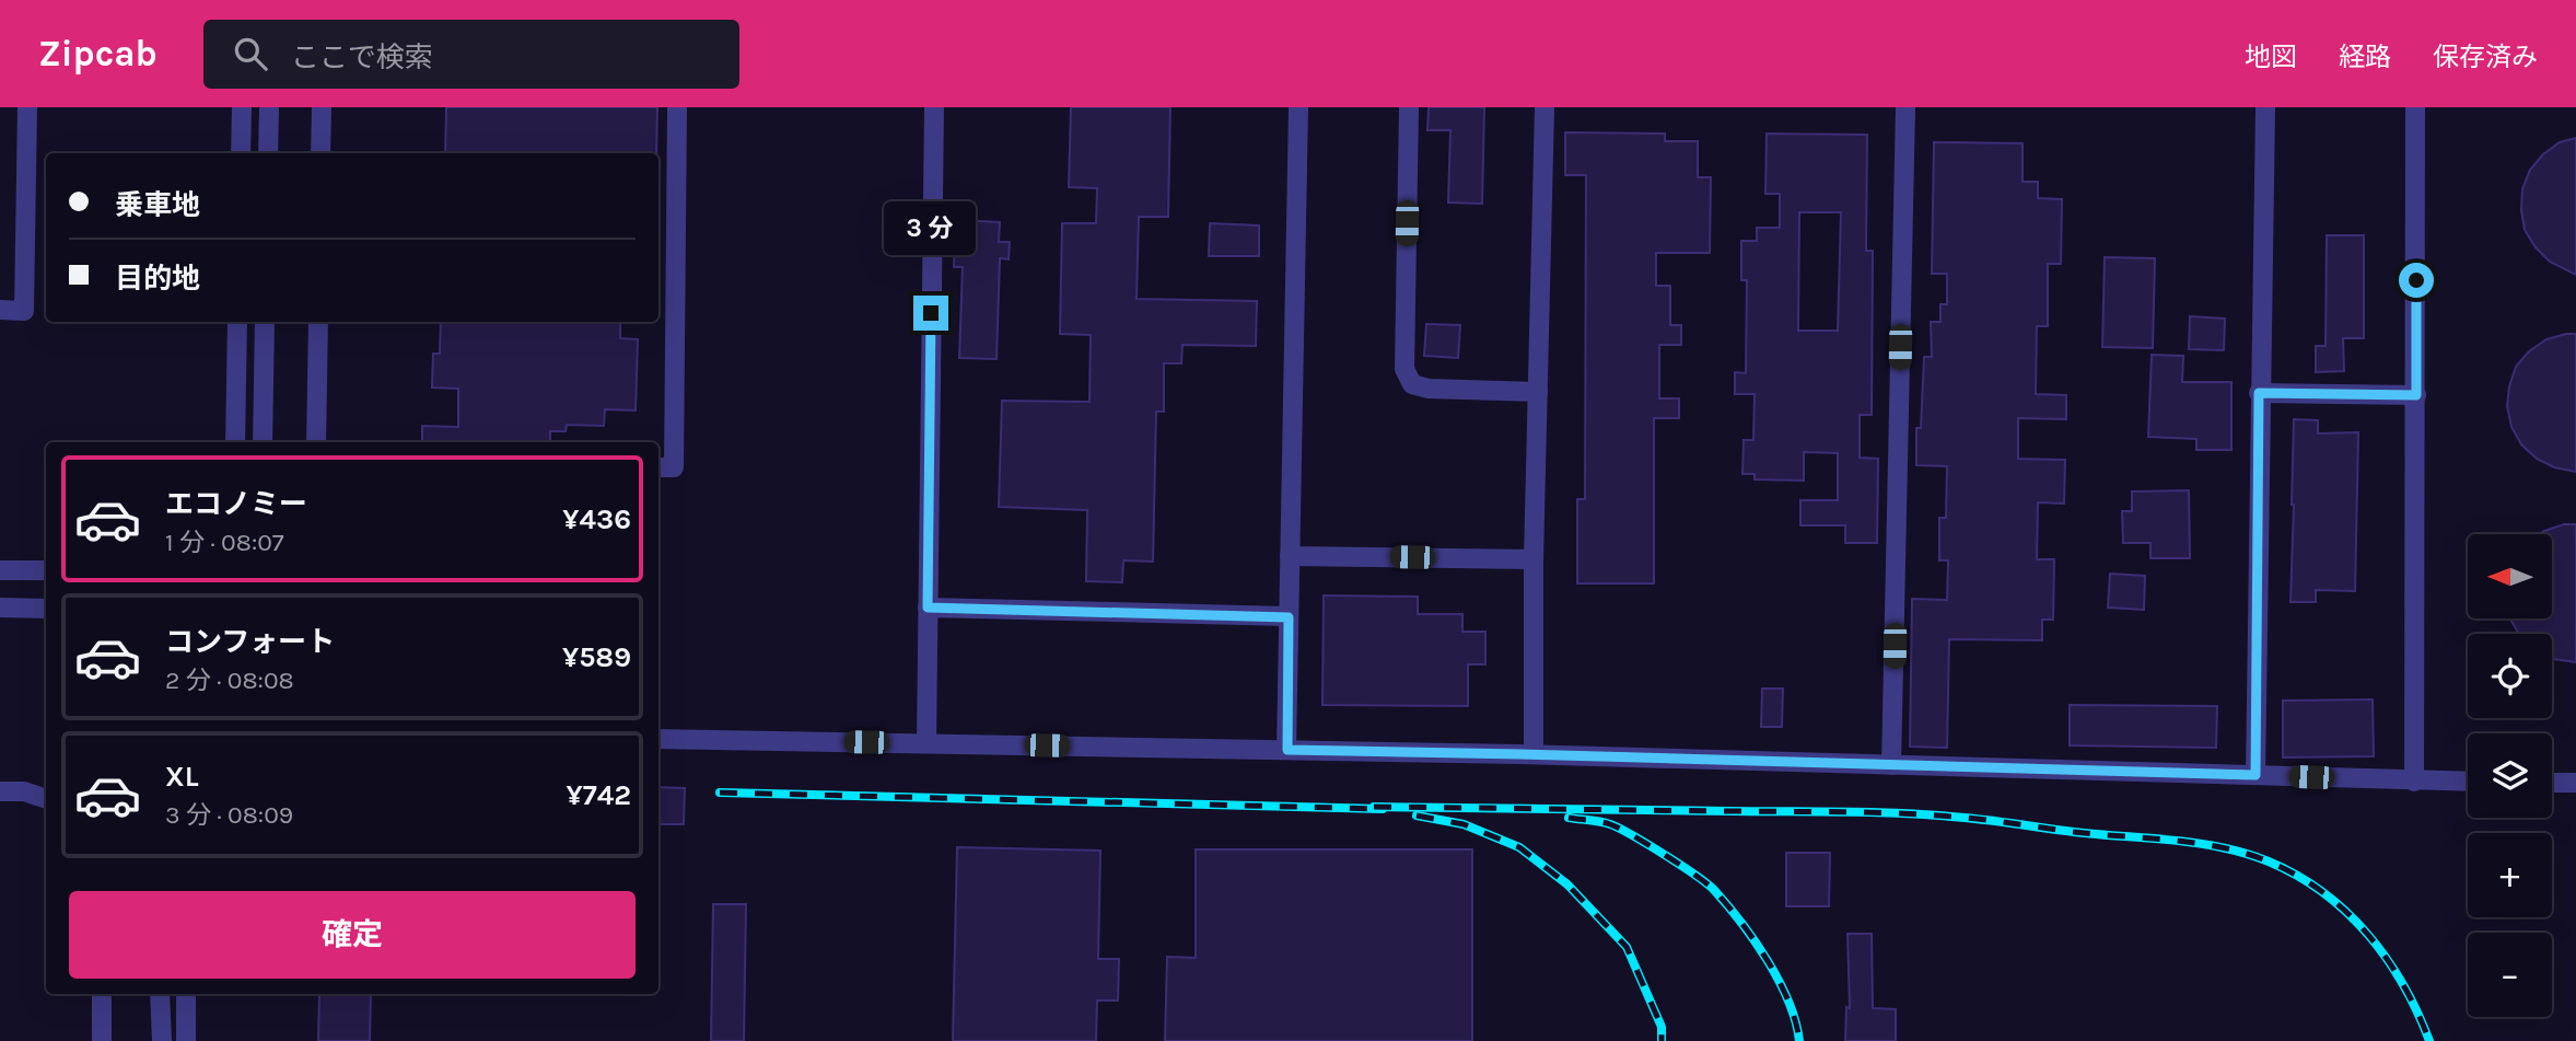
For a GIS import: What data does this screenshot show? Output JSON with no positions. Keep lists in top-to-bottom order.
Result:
{
  "north": "left",
  "page": {
    "header": "Zipcab",
    "search": "ここで検索",
    "nav": ["地図", "経路", "保存済み"],
    "banner": ["乗車地", "目的地"],
    "bubble": "3 分",
    "list": [
      {
        "name": "エコノミー",
        "note": "1 分 · 08:07",
        "value": "¥436"
      },
      {
        "name": "コンフォート",
        "note": "2 分 · 08:08",
        "value": "¥589"
      },
      {
        "name": "XL",
        "note": "3 分 · 08:09",
        "value": "¥742"
      }
    ],
    "map_buttons": ["+", "−"],
    "buttons": "確定"
  }
}
